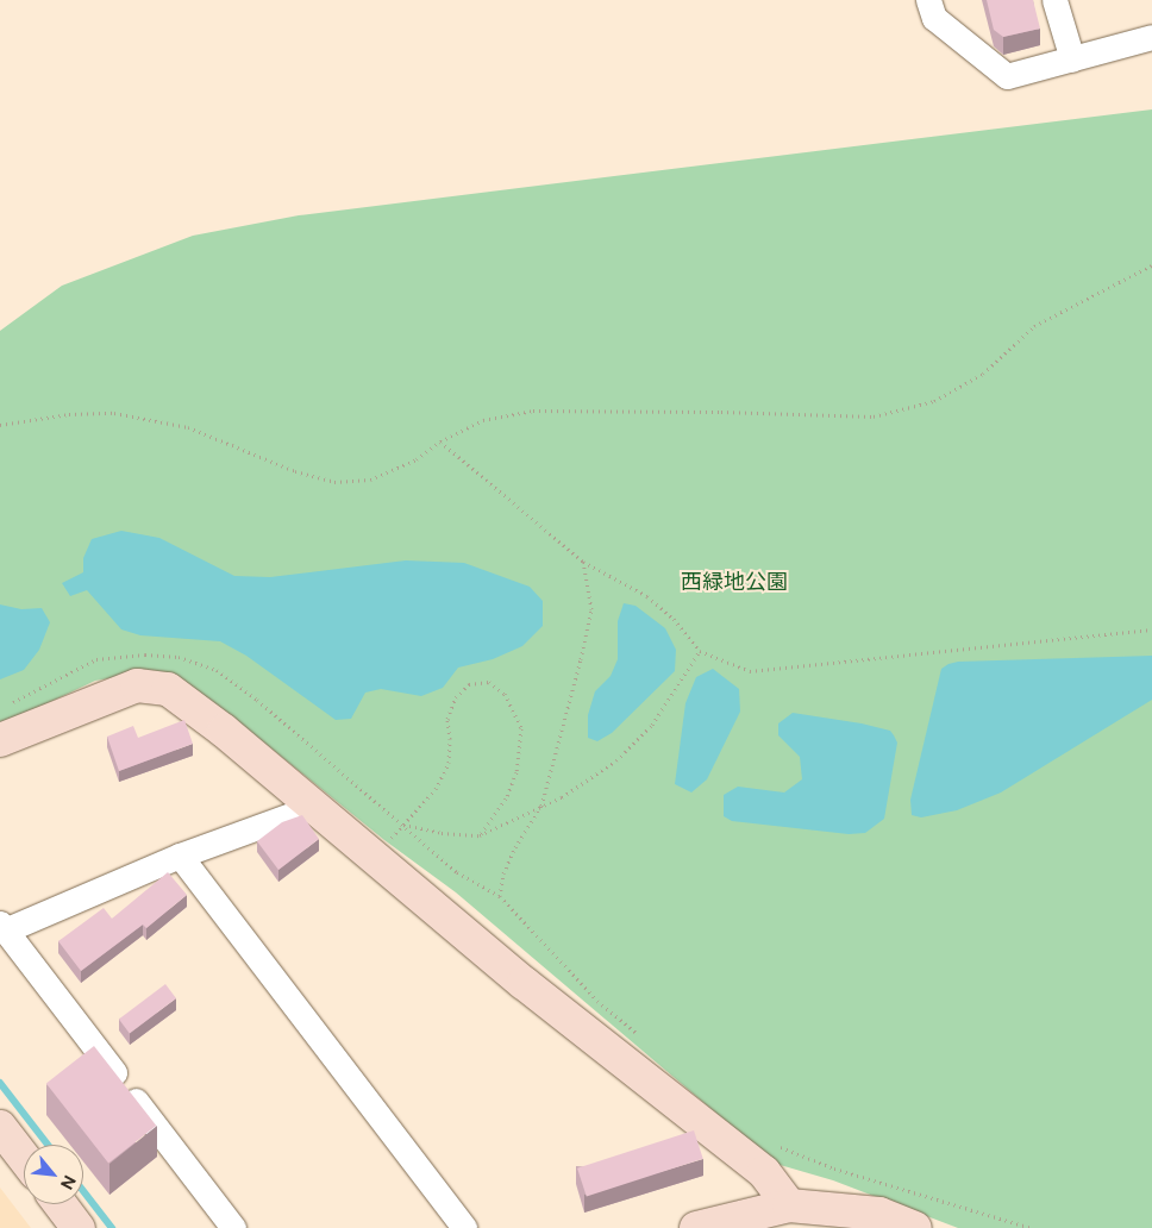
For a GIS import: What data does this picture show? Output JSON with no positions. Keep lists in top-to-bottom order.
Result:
{
  "parks": ["西緑地公園"],
  "north": "bottom right"
}
